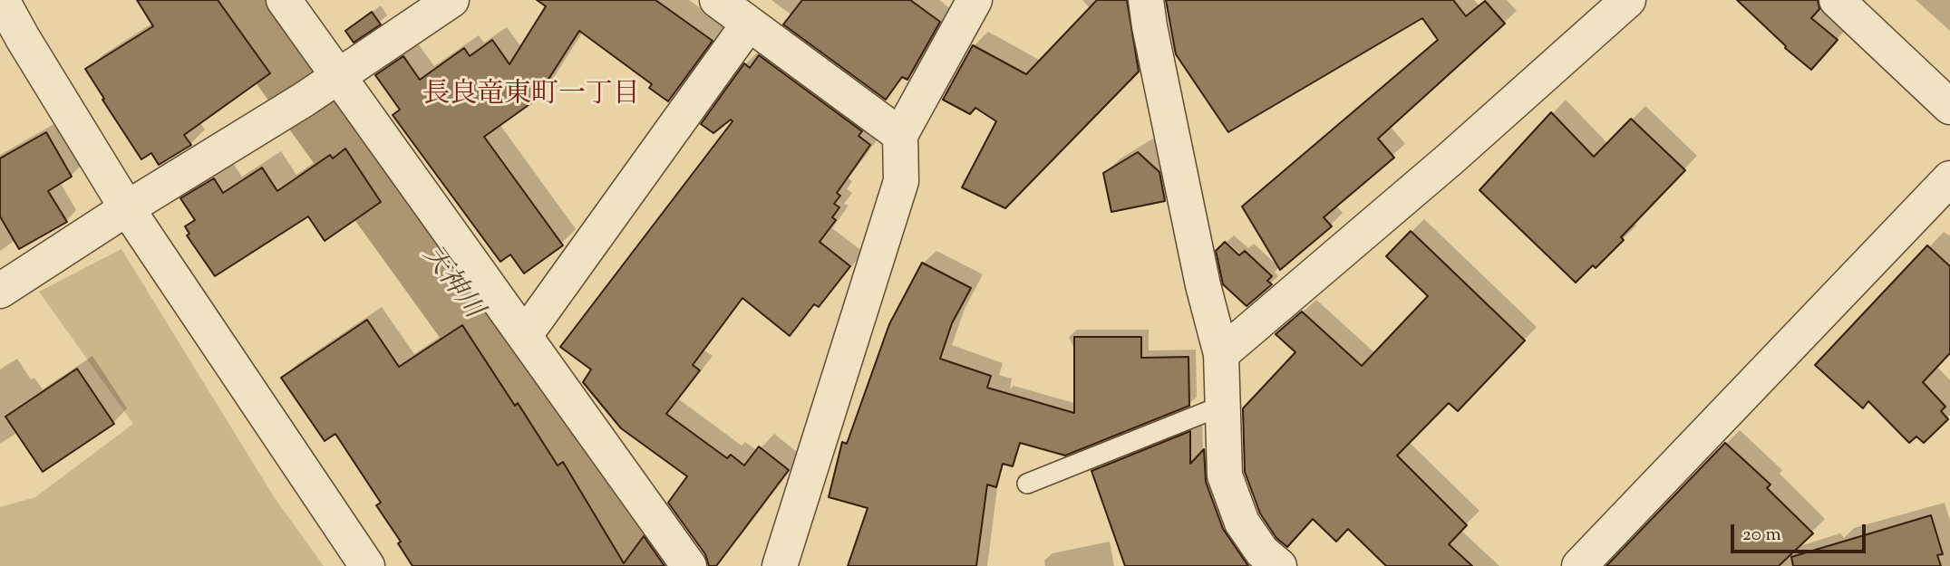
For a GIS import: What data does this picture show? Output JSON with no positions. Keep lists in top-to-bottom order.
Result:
{
  "districts": ["長良竜東町一丁目"],
  "water": ["天神川"],
  "scale_bar": "20 m"
}
